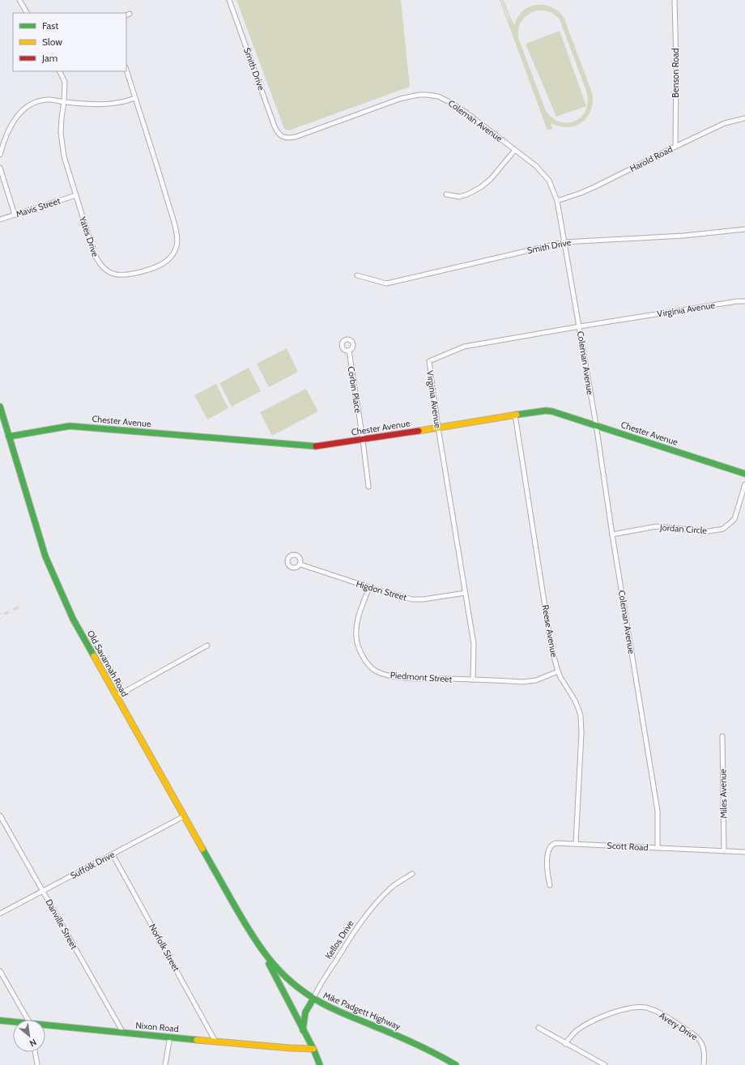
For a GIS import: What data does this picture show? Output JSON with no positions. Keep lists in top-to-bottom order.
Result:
{
  "streets": {
    "street": [
      "Smith Drive",
      "Benson Road",
      "Coleman Avenue",
      "Harold Road",
      "Mavis Street",
      "Yates Drive",
      "Virginia Avenue",
      "Corbin Place",
      "Chester Avenue",
      "Jordan Circle",
      "Higdon Street",
      "Reese Avenue",
      "Old Savannah Road",
      "Piedmont Street",
      "Miles Avenue",
      "Scott Road",
      "Suffolk Drive",
      "Danville Street",
      "Kellos Drive",
      "Norfolk Street",
      "Mike Padgett Highway",
      "Avery Drive",
      "Nixon Road"
    ]
  },
  "crossings": [
    ["Smith Drive", "Coleman Avenue"],
    ["Benson Road", "Harold Road"],
    ["Coleman Avenue", "Harold Road"],
    ["Coleman Avenue", "Virginia Avenue"],
    ["Coleman Avenue", "Chester Avenue"],
    ["Coleman Avenue", "Jordan Circle"],
    ["Coleman Avenue", "Scott Road"],
    ["Mavis Street", "Yates Drive"],
    ["Virginia Avenue", "Chester Avenue"],
    ["Virginia Avenue", "Higdon Street"],
    ["Virginia Avenue", "Piedmont Street"],
    ["Corbin Place", "Chester Avenue"],
    ["Chester Avenue", "Reese Avenue"],
    ["Chester Avenue", "Old Savannah Road"],
    ["Higdon Street", "Piedmont Street"],
    ["Reese Avenue", "Piedmont Street"],
    ["Reese Avenue", "Scott Road"],
    ["Old Savannah Road", "Suffolk Drive"],
    ["Old Savannah Road", "Mike Padgett Highway"],
    ["Miles Avenue", "Scott Road"],
    ["Suffolk Drive", "Danville Street"],
    ["Suffolk Drive", "Norfolk Street"],
    ["Danville Street", "Nixon Road"],
    ["Kellos Drive", "Mike Padgett Highway"],
    ["Norfolk Street", "Nixon Road"]
  ],
  "legend": ["Fast", "Slow", "Jam"],
  "north": "bottom right"
}
